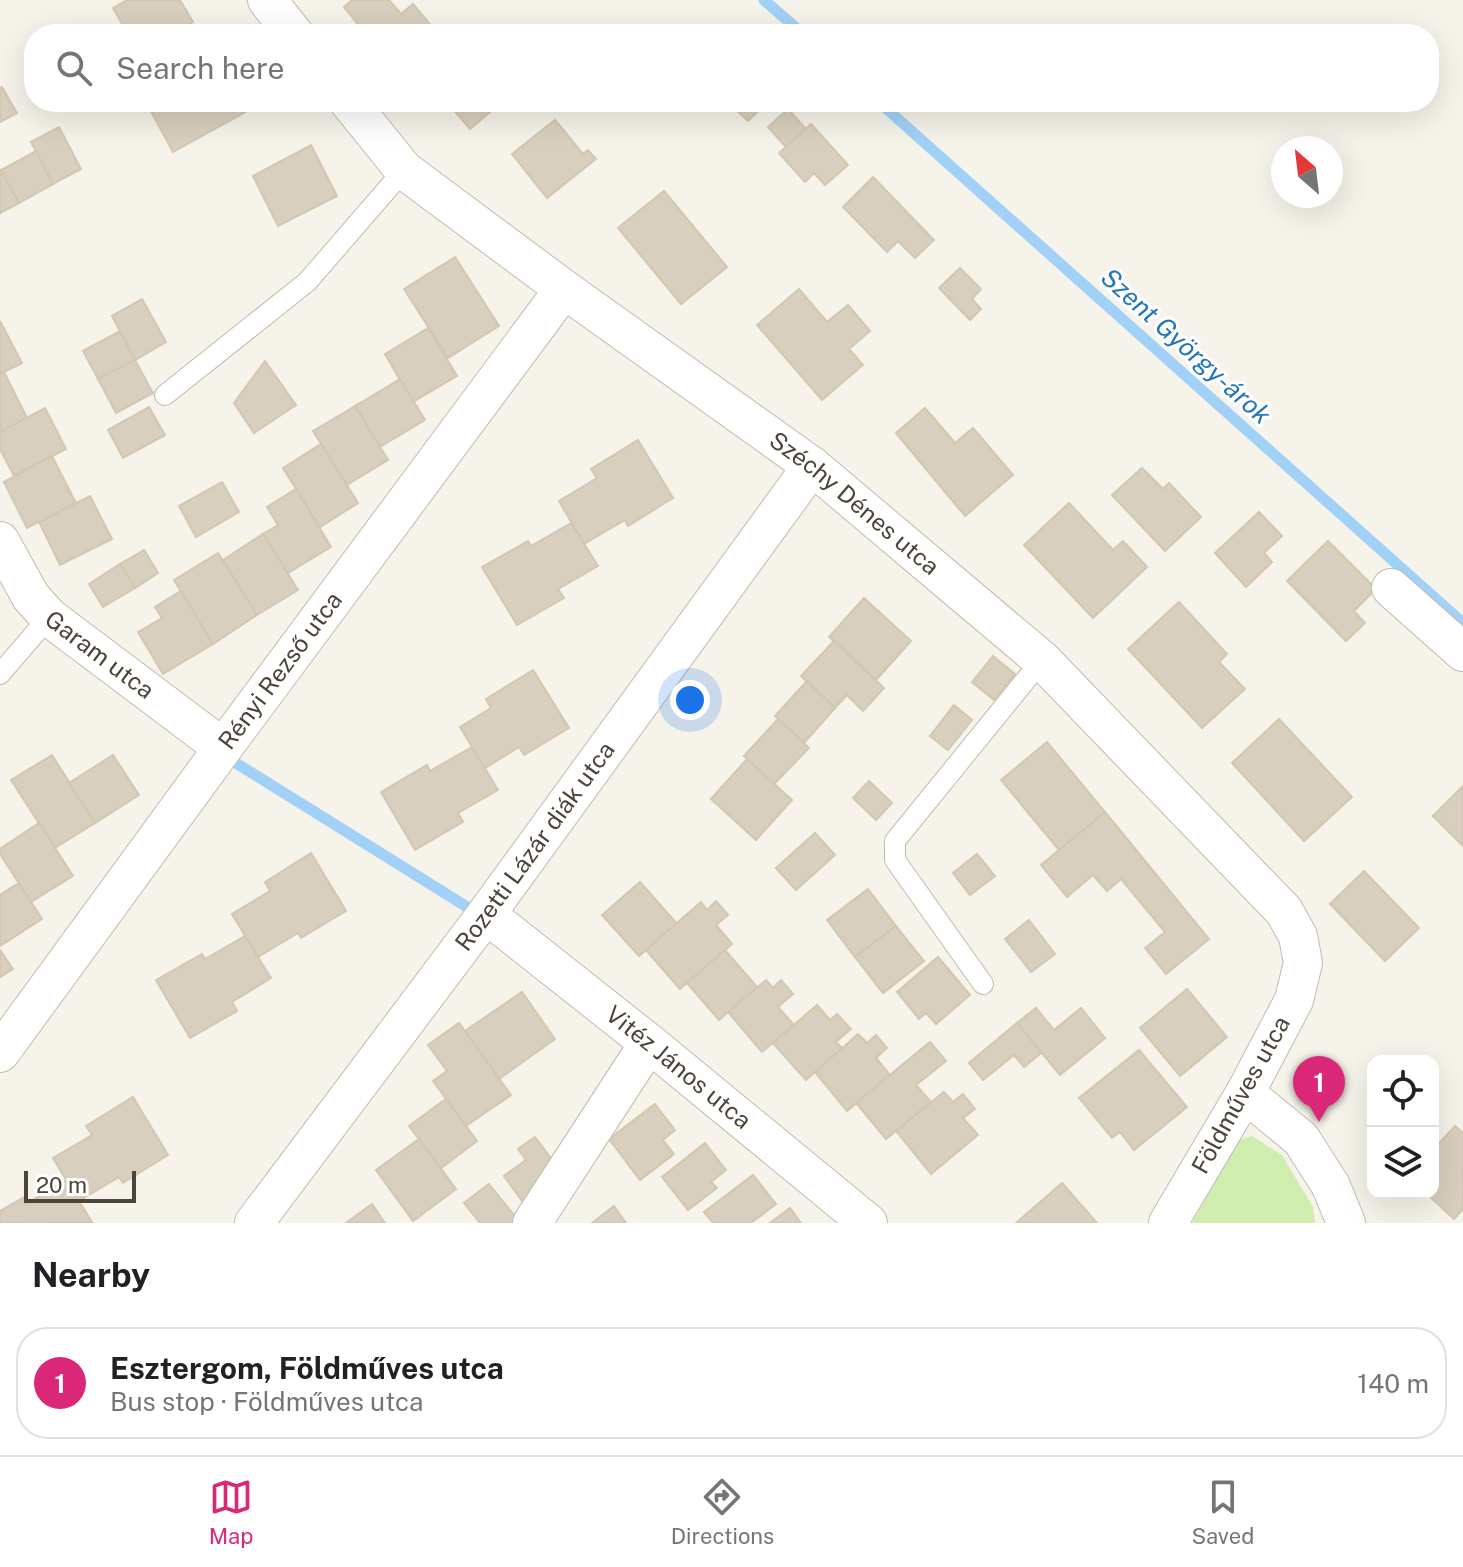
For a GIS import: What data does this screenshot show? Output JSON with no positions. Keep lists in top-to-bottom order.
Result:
{
  "streets": {
    "street": [
      "Széchy Dénes utca",
      "Garam utca",
      "Rényi Rezső utca",
      "Rozetti Lázár diák utca",
      "Vitéz János utca",
      "Földműves utca"
    ]
  },
  "crossings": [
    ["Széchy Dénes utca", "Rényi Rezső utca"],
    ["Széchy Dénes utca", "Rozetti Lázár diák utca"],
    ["Széchy Dénes utca", "Földműves utca"],
    ["Garam utca", "Rényi Rezső utca"],
    ["Rozetti Lázár diák utca", "Vitéz János utca"]
  ],
  "water": ["Szent György-árok"],
  "scale_bar": "20 m",
  "north": "top left",
  "page": {
    "search": "Search here",
    "pins": "1",
    "scale": "20 m",
    "heading": "Nearby",
    "list": [
      {
        "mark": "1",
        "name": "Esztergom, Földműves utca",
        "note": "Bus stop · Földműves utca",
        "value": "140 m"
      }
    ],
    "nav": ["Map", "Directions", "Saved"]
  }
}
